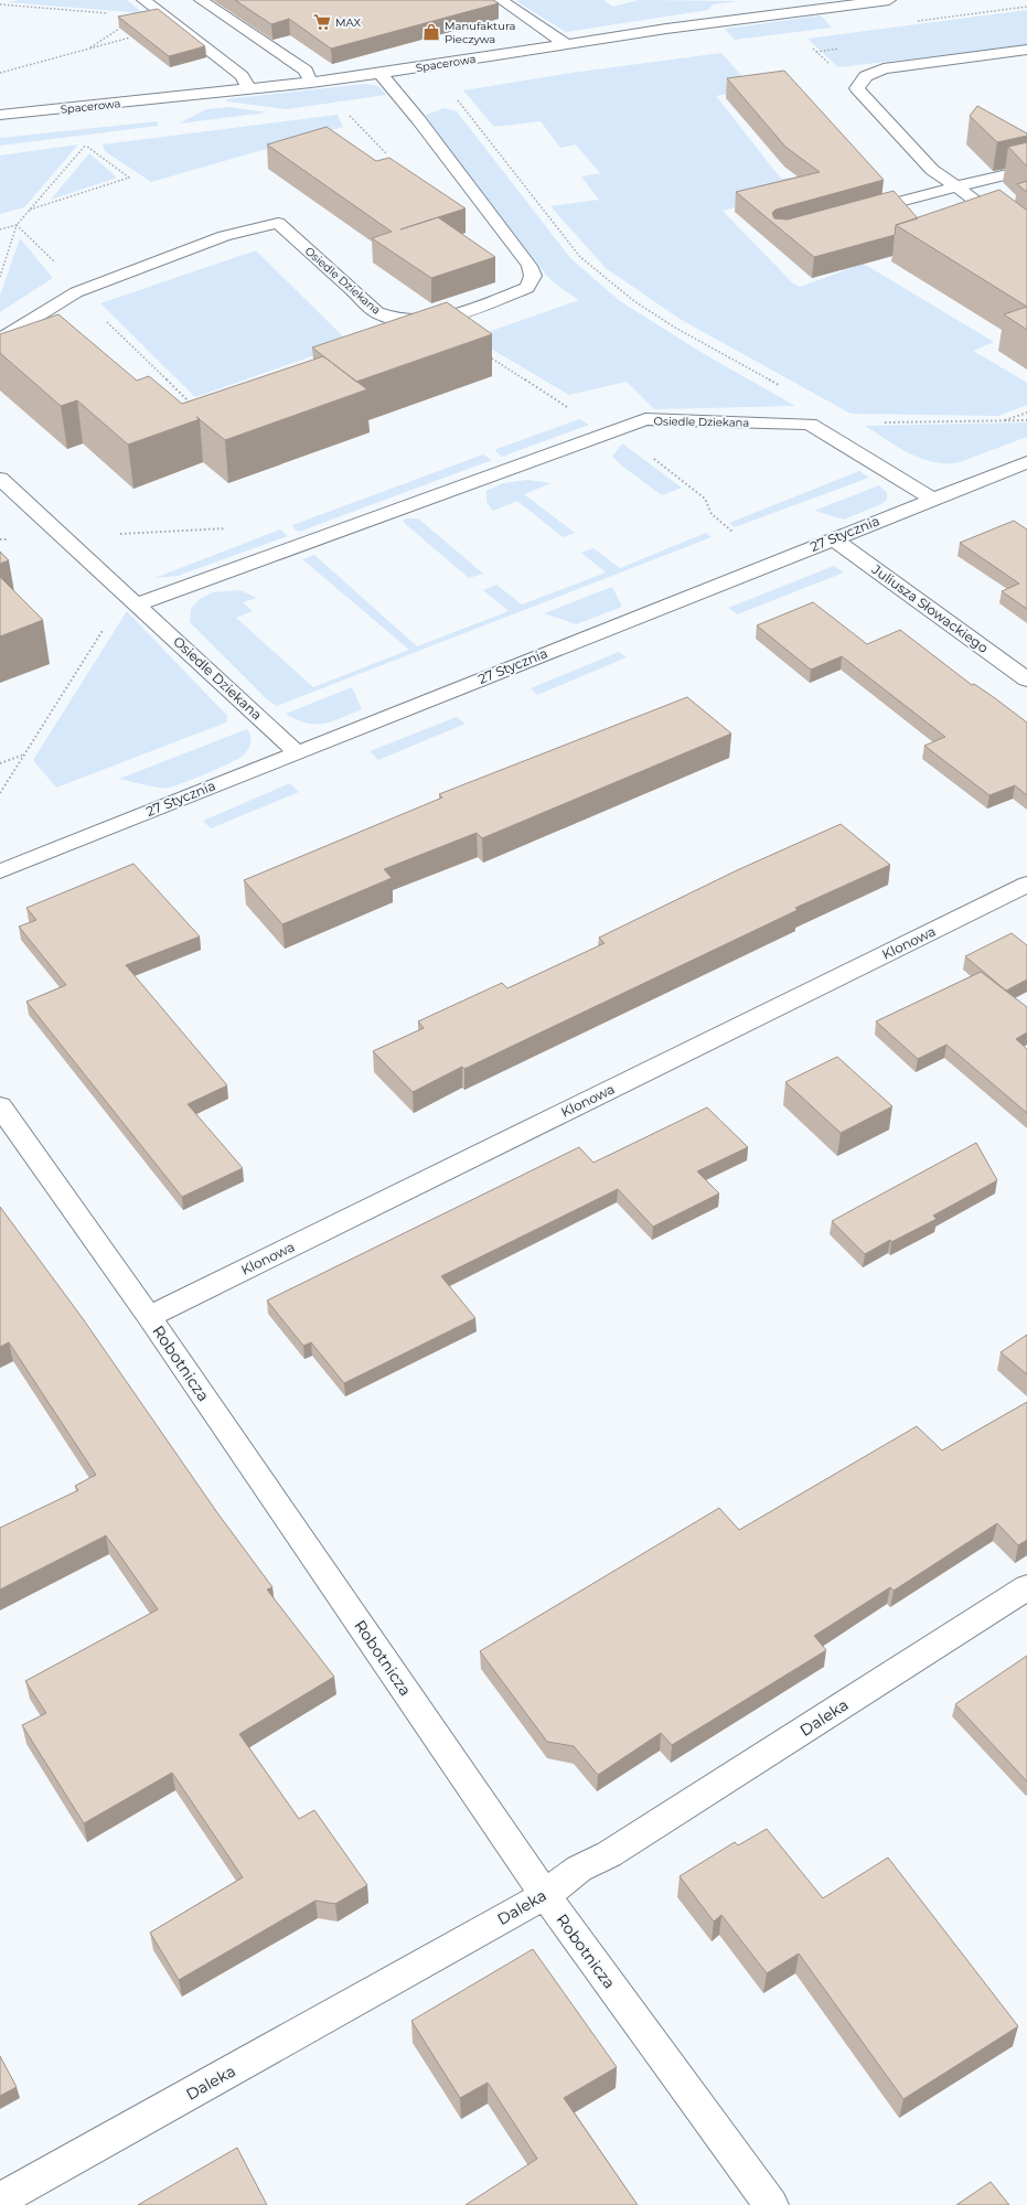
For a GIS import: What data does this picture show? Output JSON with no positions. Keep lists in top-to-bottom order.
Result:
{
  "streets": {
    "street": [
      "Spacerowa",
      "Osiedle Dziekana",
      "27 Stycznia",
      "Juliusza Słowackiego",
      "Klonowa",
      "Robotnicza",
      "Daleka"
    ]
  },
  "crossings": [
    ["Spacerowa", "Osiedle Dziekana"],
    ["Osiedle Dziekana", "27 Stycznia"],
    ["27 Stycznia", "Juliusza Słowackiego"],
    ["Klonowa", "Robotnicza"],
    ["Robotnicza", "Daleka"]
  ],
  "places": {
    "supermarket": ["MAX"],
    "shop": ["Manufaktura Pieczywa"]
  }
}
